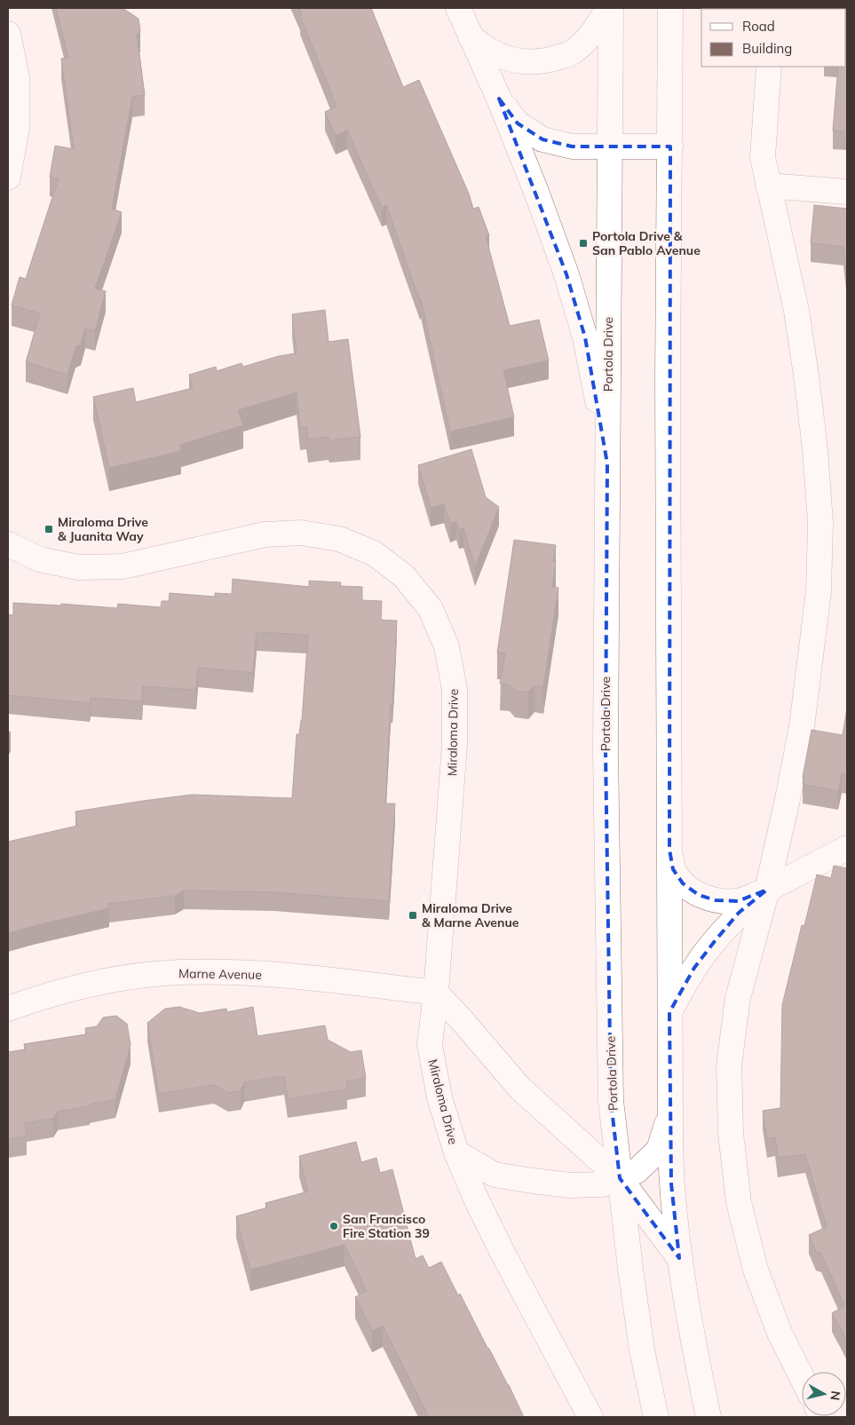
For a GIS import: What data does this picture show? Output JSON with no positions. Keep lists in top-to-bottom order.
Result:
{
  "streets": {
    "main road": ["Portola Drive", "Miraloma Drive", "Marne Avenue"]
  },
  "crossings": [
    ["Miraloma Drive", "Marne Avenue"]
  ],
  "places": {
    "transit": ["Portola Drive & San Pablo Avenue", "Miraloma Drive & Juanita Way", "Miraloma Drive & Marne Avenue"],
    "other": ["San Francisco Fire Station 39"]
  },
  "legend": ["Road", "Building"],
  "north": "right"
}
